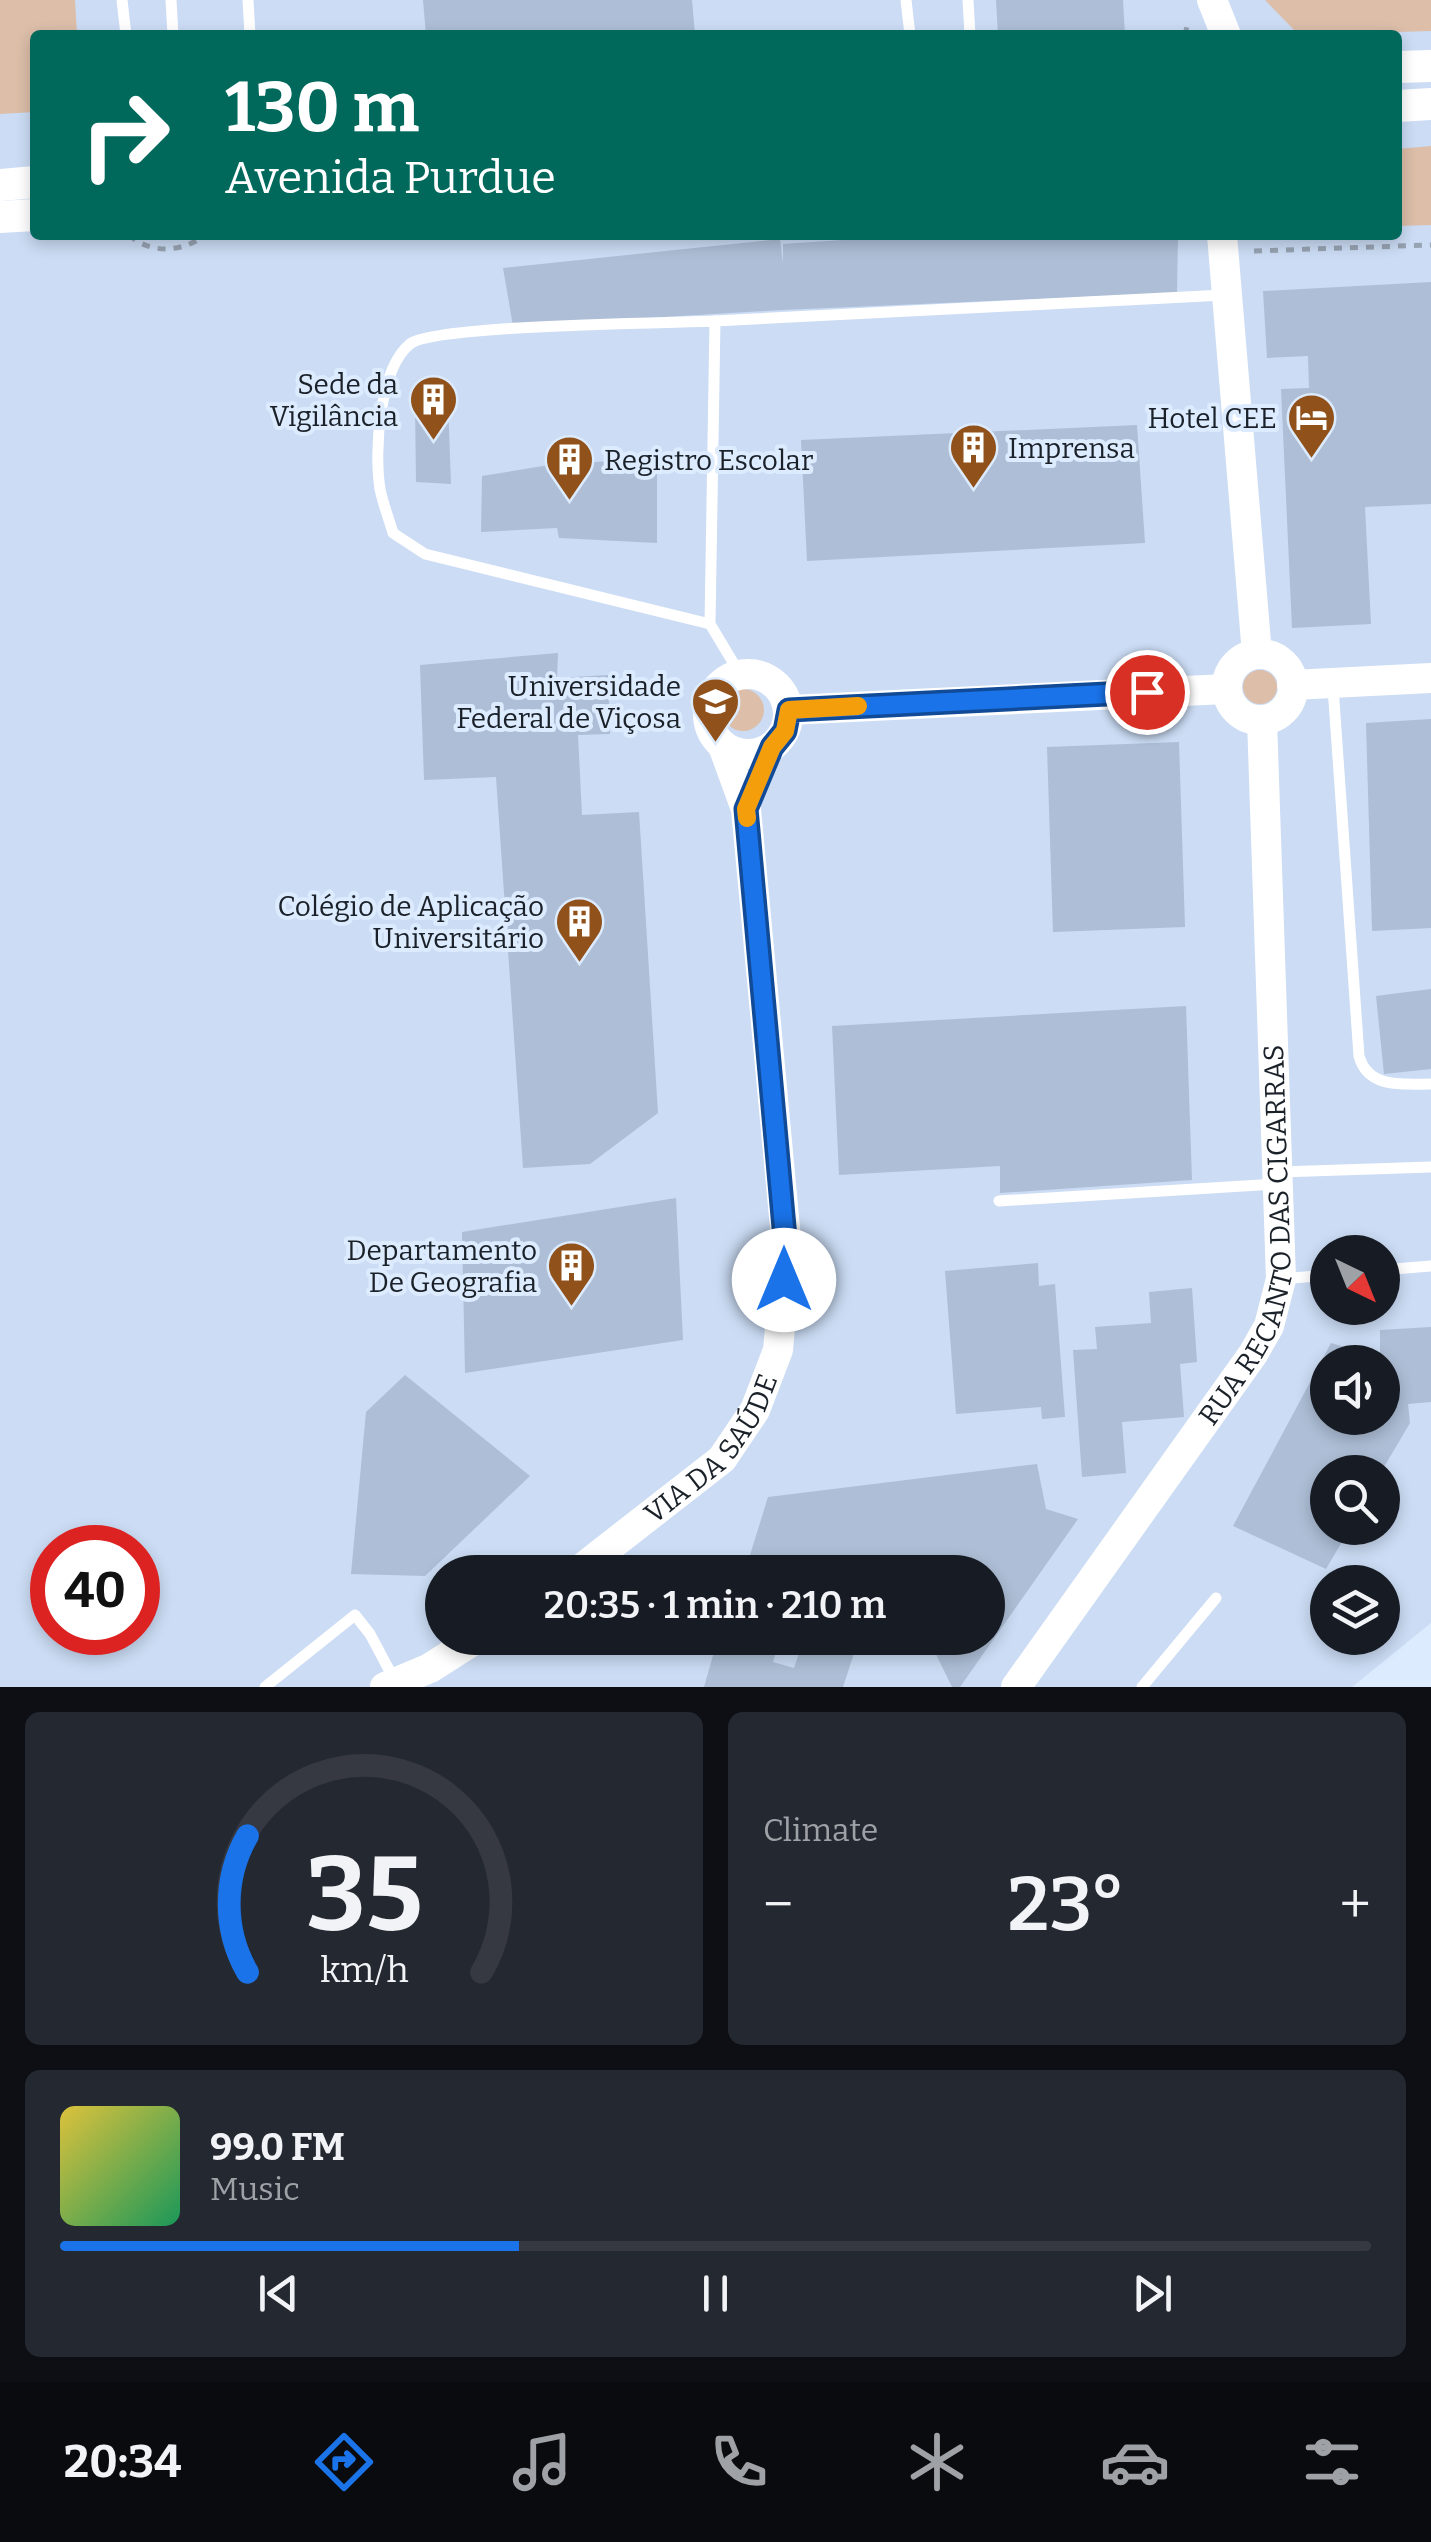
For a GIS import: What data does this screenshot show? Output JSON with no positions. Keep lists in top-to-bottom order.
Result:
{
  "streets": {
    "street": ["RUA RECANTO DAS CIGARRAS", "VIA DA SAÚDE"]
  },
  "places": {
    "building": [
      "Sede da Vigilância",
      "Imprensa",
      "Registro Escolar",
      "Colégio de Aplicação Universitário",
      "Departamento De Geografia"
    ],
    "hotel": ["Hotel CEE"],
    "school or university": ["Universidade Federal de Viçosa"]
  },
  "north": "bottom right",
  "page": {
    "turn": ["130 m", "Avenida Purdue"],
    "limit": "40",
    "trip": "20:35 · 1 min · 210 m",
    "tile": "Climate",
    "heat": ["−", "23°", "+"],
    "song": ["99.0 FM", "Music"],
    "tabs": "20:34",
    "gauge": ["35", "km/h"]
  }
}
